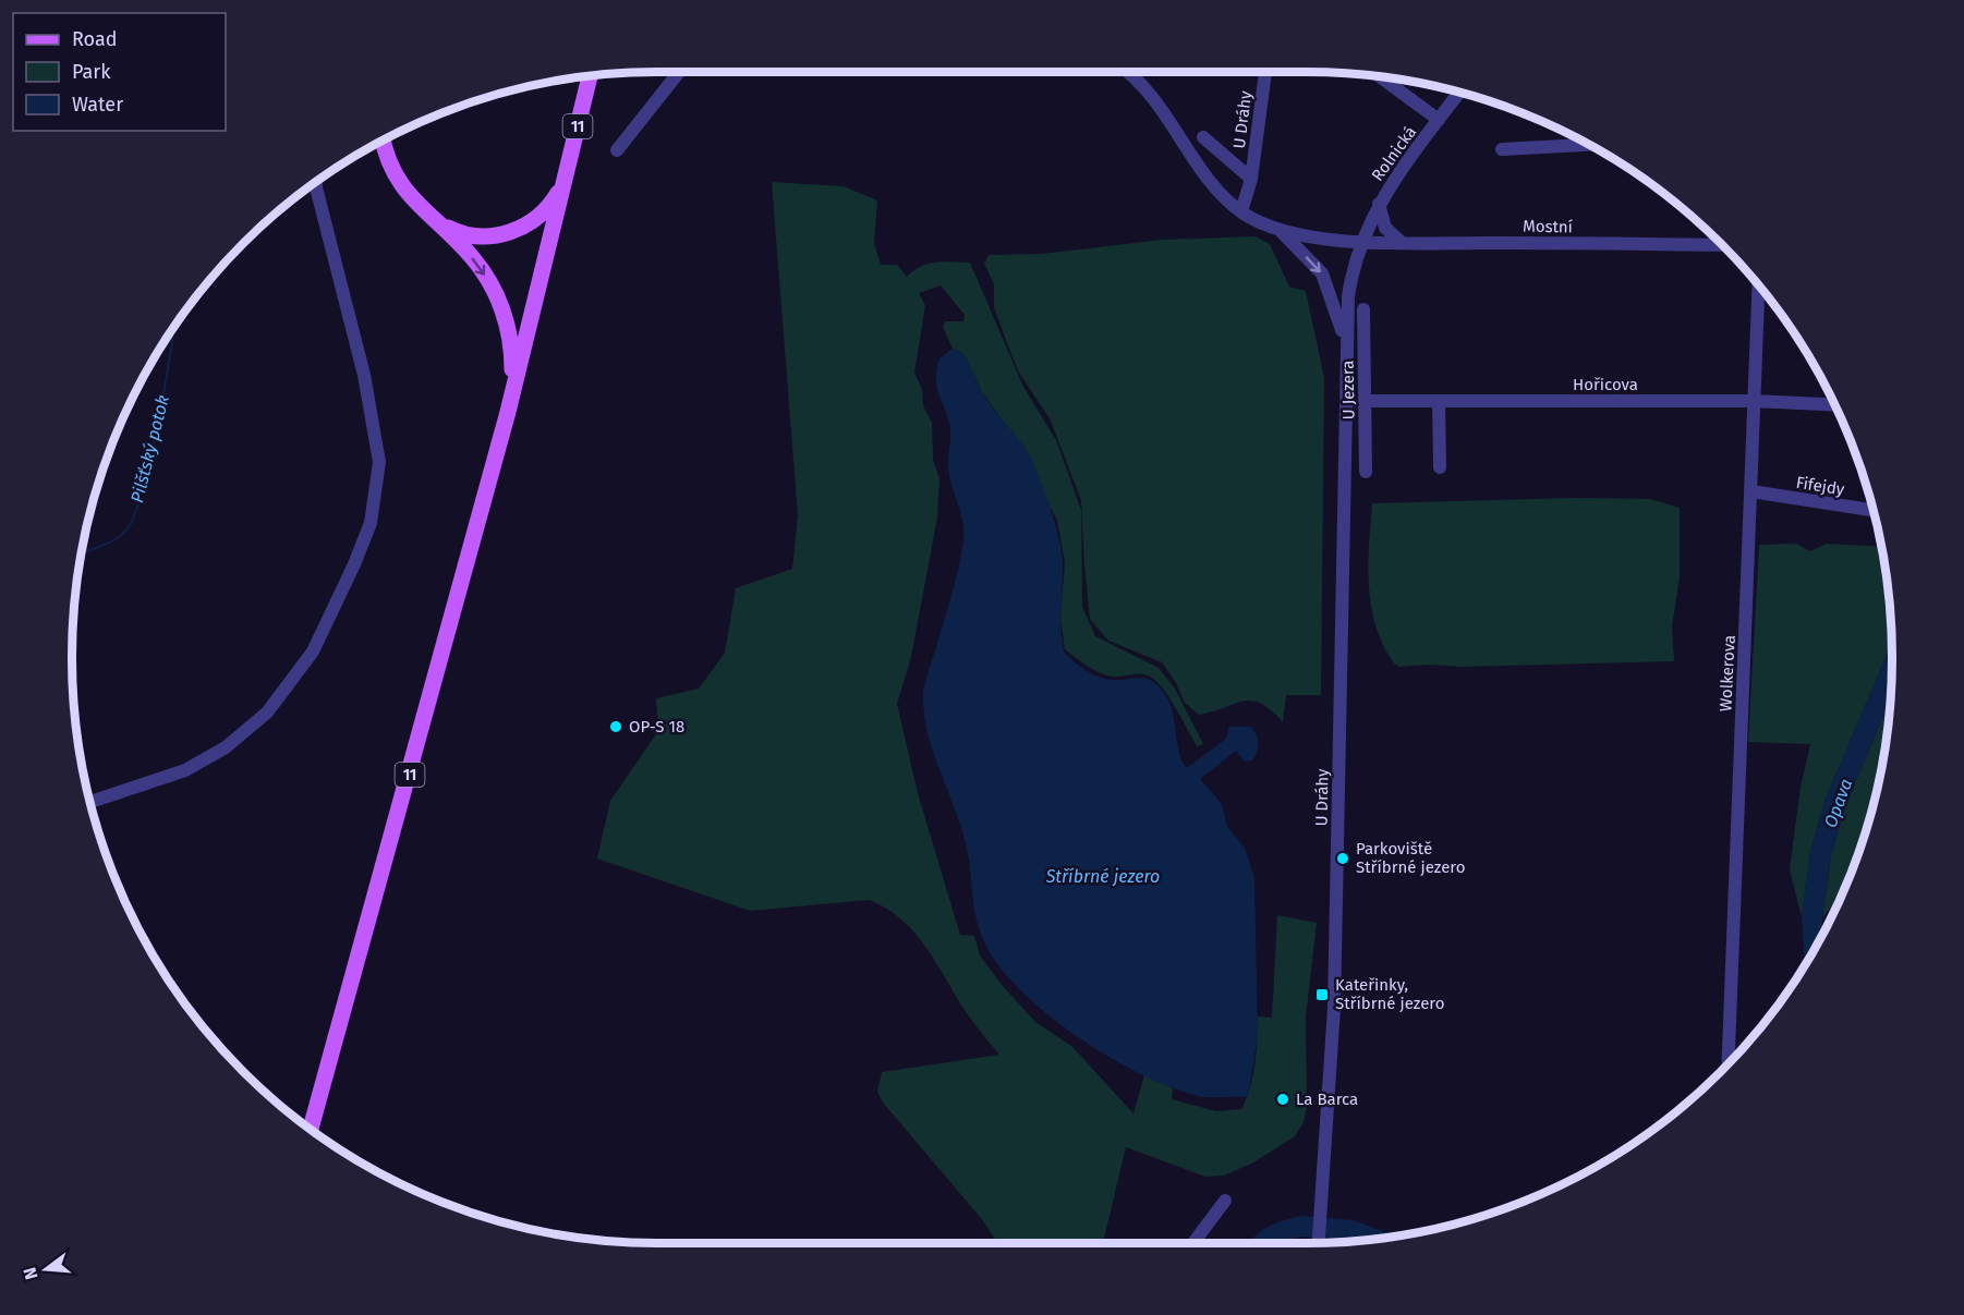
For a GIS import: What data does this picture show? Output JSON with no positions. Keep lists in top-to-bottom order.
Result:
{
  "streets": {
    "main road": ["11"],
    "street": [
      "U Dráhy",
      "Rolnická",
      "Mostní",
      "Hořicova",
      "U Jezera",
      "Fifejdy",
      "Wolkerova"
    ]
  },
  "crossings": [
    ["U Dráhy", "Rolnická"],
    ["U Dráhy", "Mostní"],
    ["Rolnická", "Mostní"],
    ["Hořicova", "U Jezera"],
    ["Hořicova", "Wolkerova"],
    ["Fifejdy", "Wolkerova"]
  ],
  "water": ["Pilšťský potok", "Opava", "Stříbrné jezero"],
  "places": {
    "other": ["OP-S 18", "Parkoviště Stříbrné jezero", "La Barca"],
    "transit": ["Kateřinky, Stříbrné jezero"]
  },
  "legend": ["Road", "Park", "Water"],
  "north": "left"
}
